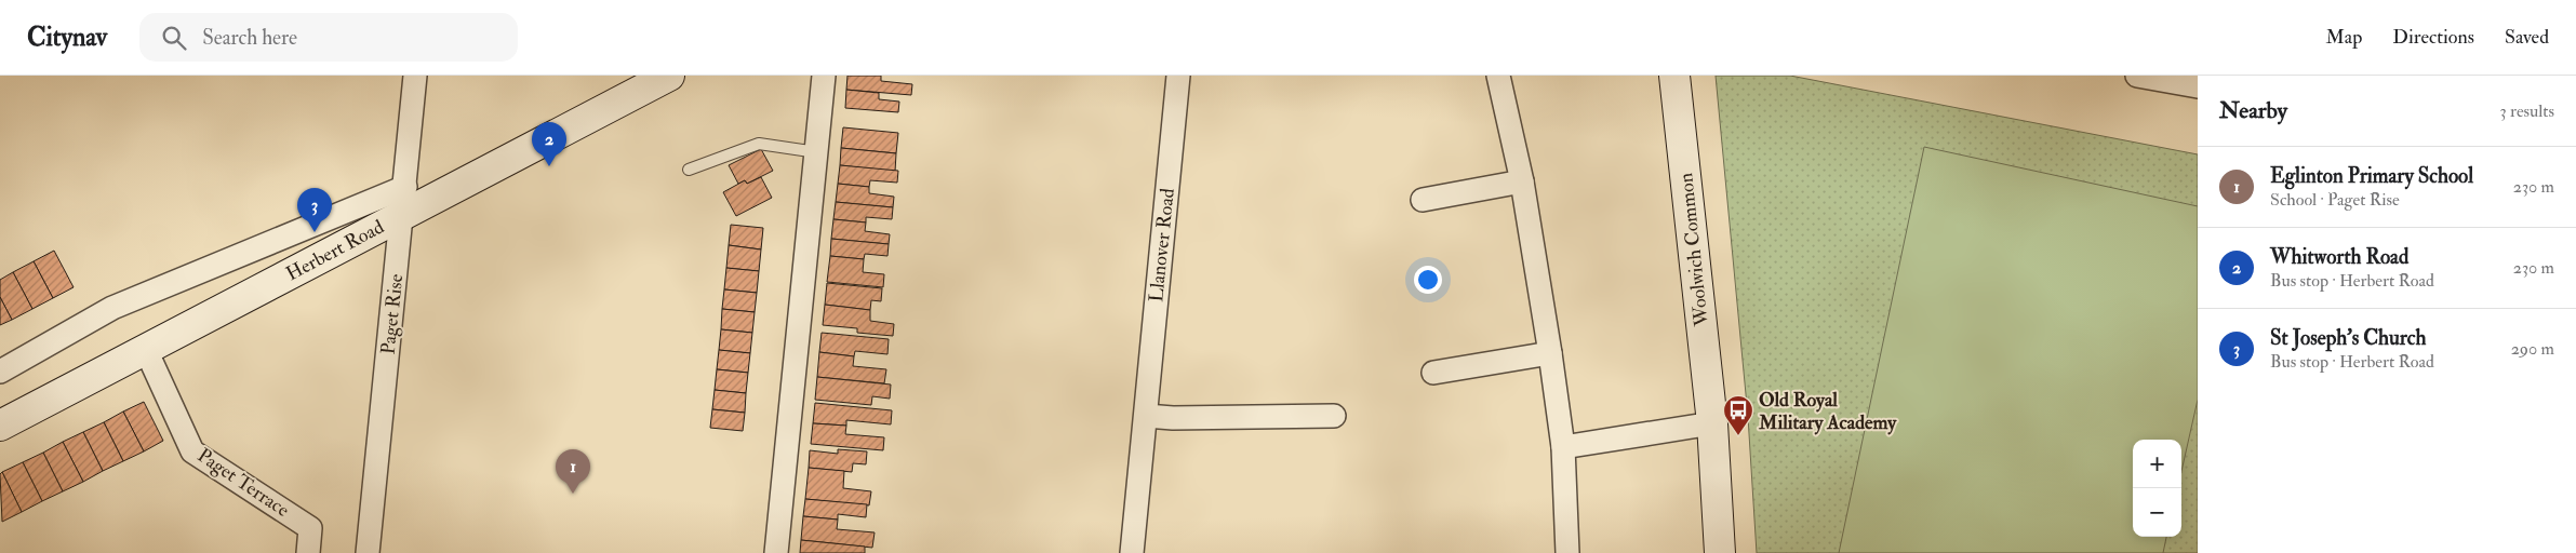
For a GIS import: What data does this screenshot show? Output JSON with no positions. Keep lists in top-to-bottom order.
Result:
{
  "streets": {
    "street": [
      "Llanover Road",
      "Woolwich Common",
      "Herbert Road",
      "Paget Rise",
      "Paget Terrace"
    ]
  },
  "crossings": [
    ["Herbert Road", "Paget Rise"],
    ["Herbert Road", "Paget Terrace"]
  ],
  "places": {
    "bus stop": ["Old Royal Military Academy"]
  },
  "page": {
    "header": "Citynav",
    "search": "Search here",
    "nav": ["Map", "Directions", "Saved"],
    "heading": ["Nearby", "3 results"],
    "pins": ["2", "3", "1"],
    "list": [
      {
        "mark": "1",
        "name": "Eglinton Primary School",
        "note": "School · Paget Rise",
        "value": "230 m"
      },
      {
        "mark": "2",
        "name": "Whitworth Road",
        "note": "Bus stop · Herbert Road",
        "value": "230 m"
      },
      {
        "mark": "3",
        "name": "St Joseph's Church",
        "note": "Bus stop · Herbert Road",
        "value": "290 m"
      }
    ],
    "map_buttons": ["+", "−"]
  }
}
